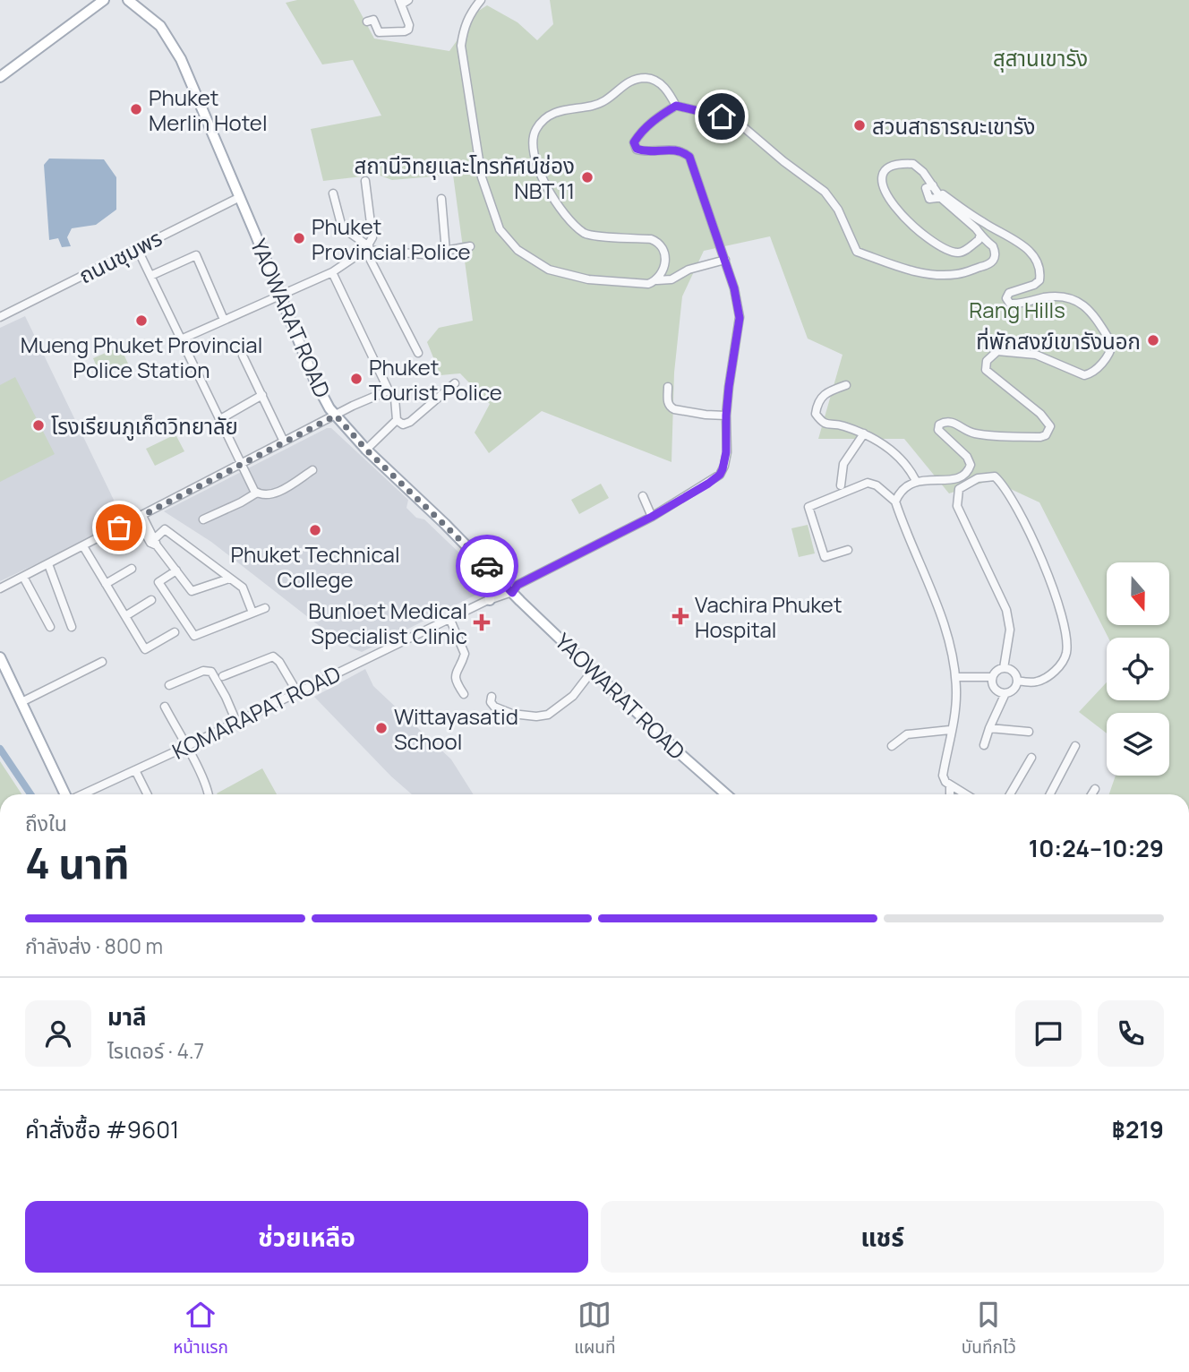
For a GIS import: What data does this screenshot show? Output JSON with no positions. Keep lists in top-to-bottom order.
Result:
{
  "streets": {
    "main road": ["YAOWARAT ROAD"],
    "street": ["ถนนชุมพร", "KOMARAPAT ROAD"]
  },
  "crossings": [
    ["ถนนชุมพร", "YAOWARAT ROAD"],
    ["YAOWARAT ROAD", "KOMARAPAT ROAD"]
  ],
  "parks": ["สุสานเขารัง", "Rang Hills"],
  "places": {
    "other": [
      "Phuket Merlin Hotel",
      "สวนสาธารณะเขารัง",
      "สถานีวิทยุและโทรทัศน์ช่อง NBT 11",
      "Phuket Provincial Police",
      "Mueng Phuket Provincial Police Station",
      "ที่พักสงฆ์เขารังนอก",
      "Phuket Tourist Police",
      "โรงเรียนภูเก็ตวิทยาลัย",
      "Phuket Technical College",
      "Wittayasatid School"
    ],
    "health": ["Vachira Phuket Hospital", "Bunloet Medical Specialist Clinic"]
  },
  "north": "bottom",
  "page": {
    "heading": ["4 นาที", "ถึงใน", "10:24–10:29"],
    "panel": [
      "มาลี",
      "ไรเดอร์ · 4.7",
      "คำสั่งซื้อ #9601",
      "฿219"
    ],
    "bar": "กำลังส่ง · 800 m",
    "buttons": ["ช่วยเหลือ", "แชร์"],
    "tabs": ["หน้าแรก", "แผนที่", "บันทึกไว้"]
  }
}
